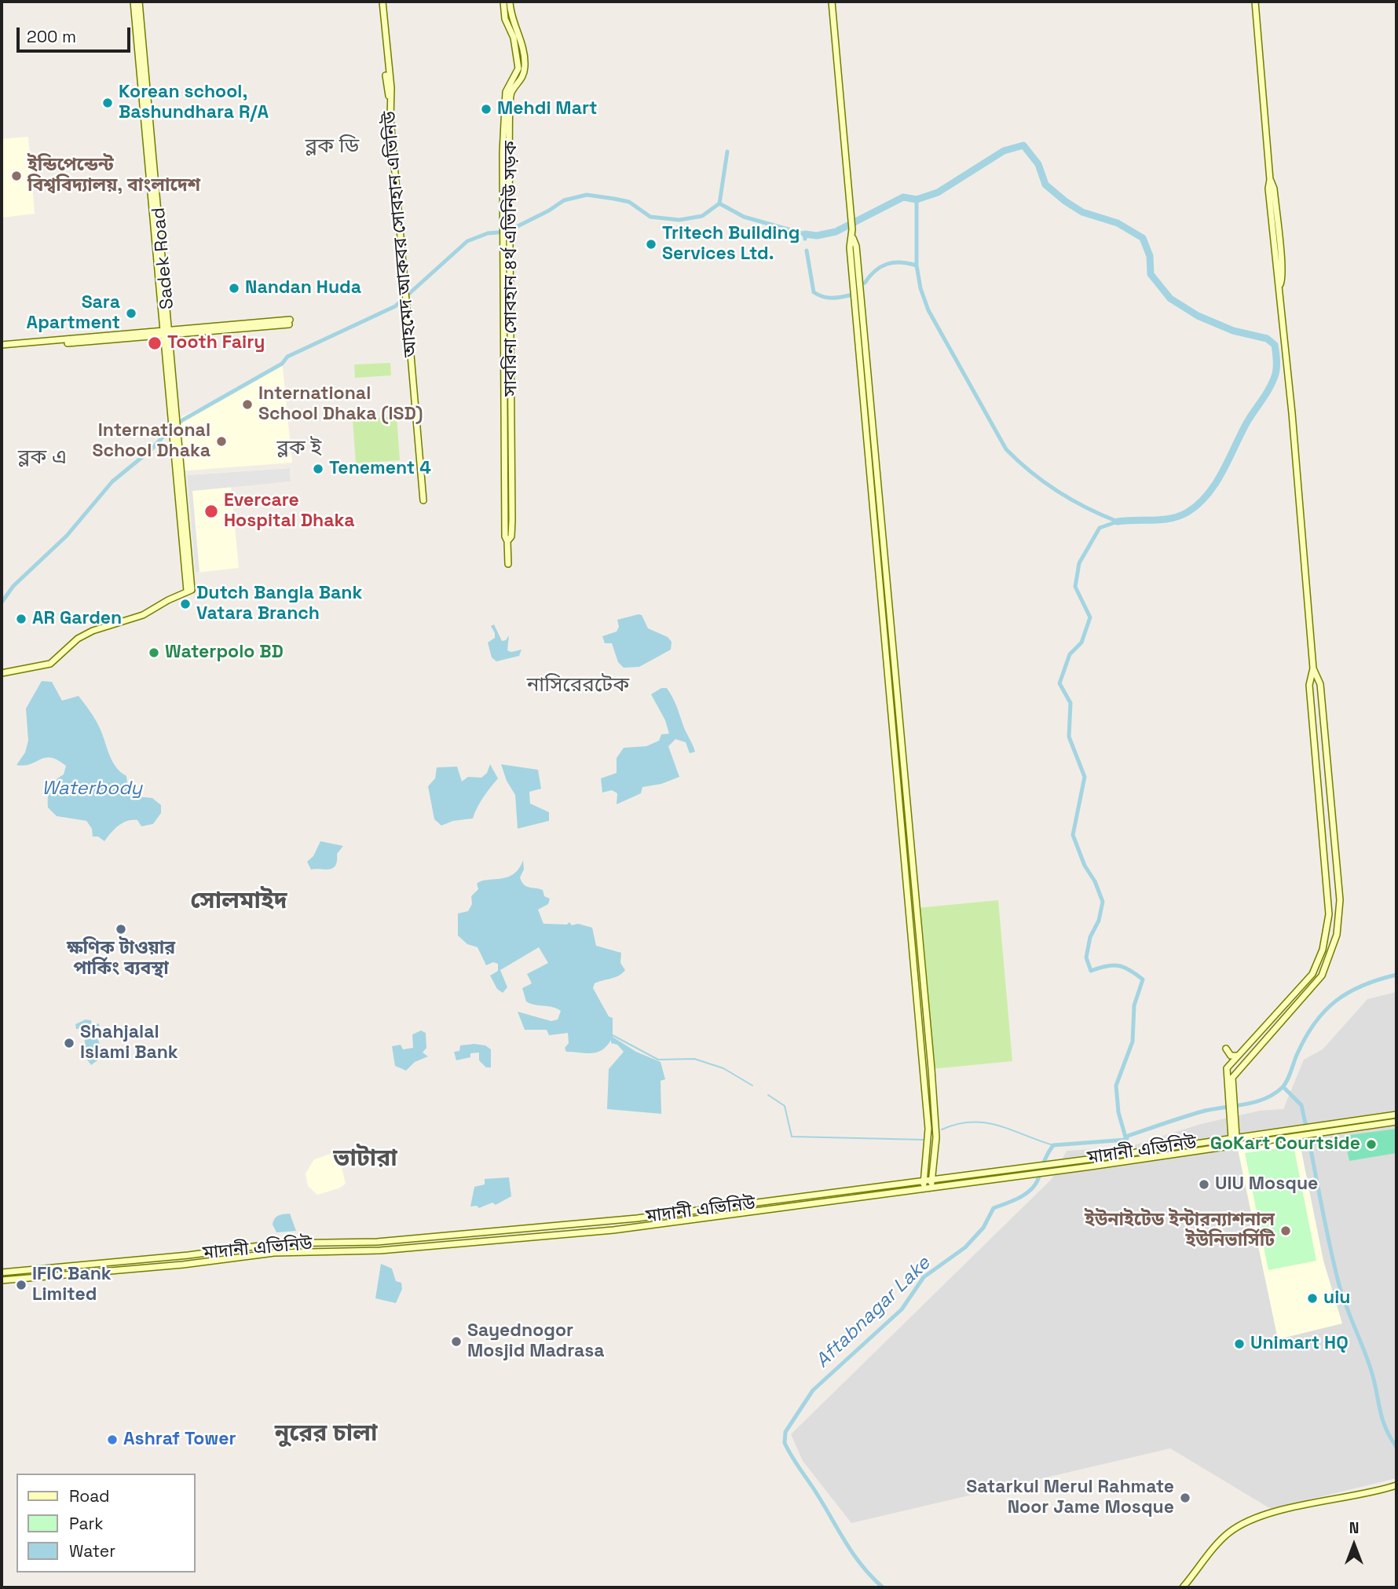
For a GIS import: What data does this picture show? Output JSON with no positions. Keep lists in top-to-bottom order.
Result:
{
  "streets": {
    "street": [
      "আহমেদ আকবর সোবহান এভিনিউ",
      "Sadek Road",
      "সাবরিনা সোবহান ৪র্থ এভিনিউ সড়ক",
      "মাদানী এভিনিউ"
    ]
  },
  "districts": [
    "ব্লক ডি",
    "ব্লক ই",
    "ব্লক এ",
    "নাসিরেরটেক",
    "সোলমাইদ",
    "ভাটারা",
    "নুরের চালা"
  ],
  "water": ["Waterbody", "Aftabnagar Lake"],
  "places": [
    "Korean school, Bashundhara R/A",
    "Mehdi Mart",
    "ইন্ডিপেন্ডেন্ট বিশ্ববিদ্যালয়, বাংলাদেশ",
    "Tritech Building Services Ltd.",
    "Nandan Huda",
    "Sara Apartment",
    "Tooth Fairy",
    "International School Dhaka (ISD)",
    "International School Dhaka",
    "Tenement 4",
    "Evercare Hospital Dhaka",
    "Dutch Bangla Bank Vatara Branch",
    "AR Garden",
    "Waterpolo BD",
    "ক্ষণিক টাওয়ার পার্কিং ব্যবস্থা",
    "Shahjalal Islami Bank",
    "GoKart Courtside",
    "UIU Mosque",
    "ইউনাইটেড ইন্টারন্যাশনাল ইউনিভার্সিটি",
    "IFIC Bank Limited",
    "uiu",
    "Sayednogor Mosjid Madrasa",
    "Unimart HQ",
    "Ashraf Tower",
    "Satarkul Merul Rahmate Noor Jame Mosque"
  ],
  "legend": ["Road", "Park", "Water"],
  "scale_bar": "200 m",
  "north": "top"
}
